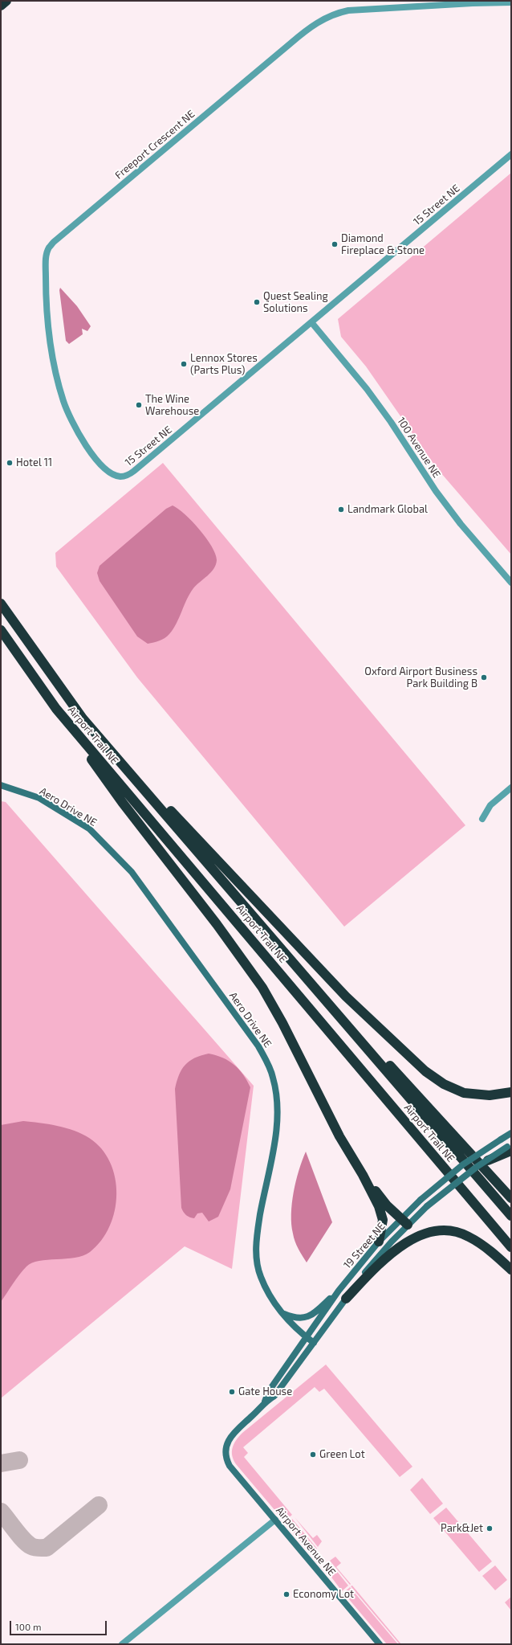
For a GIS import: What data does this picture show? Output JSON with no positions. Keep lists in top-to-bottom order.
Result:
{
  "streets": {
    "highway": ["Airport Trail NE"],
    "street": [
      "Freeport Crescent NE",
      "15 Street NE",
      "100 Avenue NE",
      "Aero Drive NE",
      "19 Street NE",
      "Airport Avenue NE"
    ]
  },
  "crossings": [
    ["Freeport Crescent NE", "15 Street NE"],
    ["15 Street NE", "100 Avenue NE"],
    ["Aero Drive NE", "19 Street NE"],
    ["19 Street NE", "Airport Avenue NE"]
  ],
  "places": [
    "Diamond Fireplace & Stone",
    "Quest Sealing Solutions",
    "Lennox Stores (Parts Plus)",
    "The Wine Warehouse",
    "Hotel 11",
    "Landmark Global",
    "Oxford Airport Business Park Building B",
    "Gate House",
    "Green Lot",
    "Park&Jet",
    "Economy Lot"
  ],
  "scale_bar": "100 m"
}
